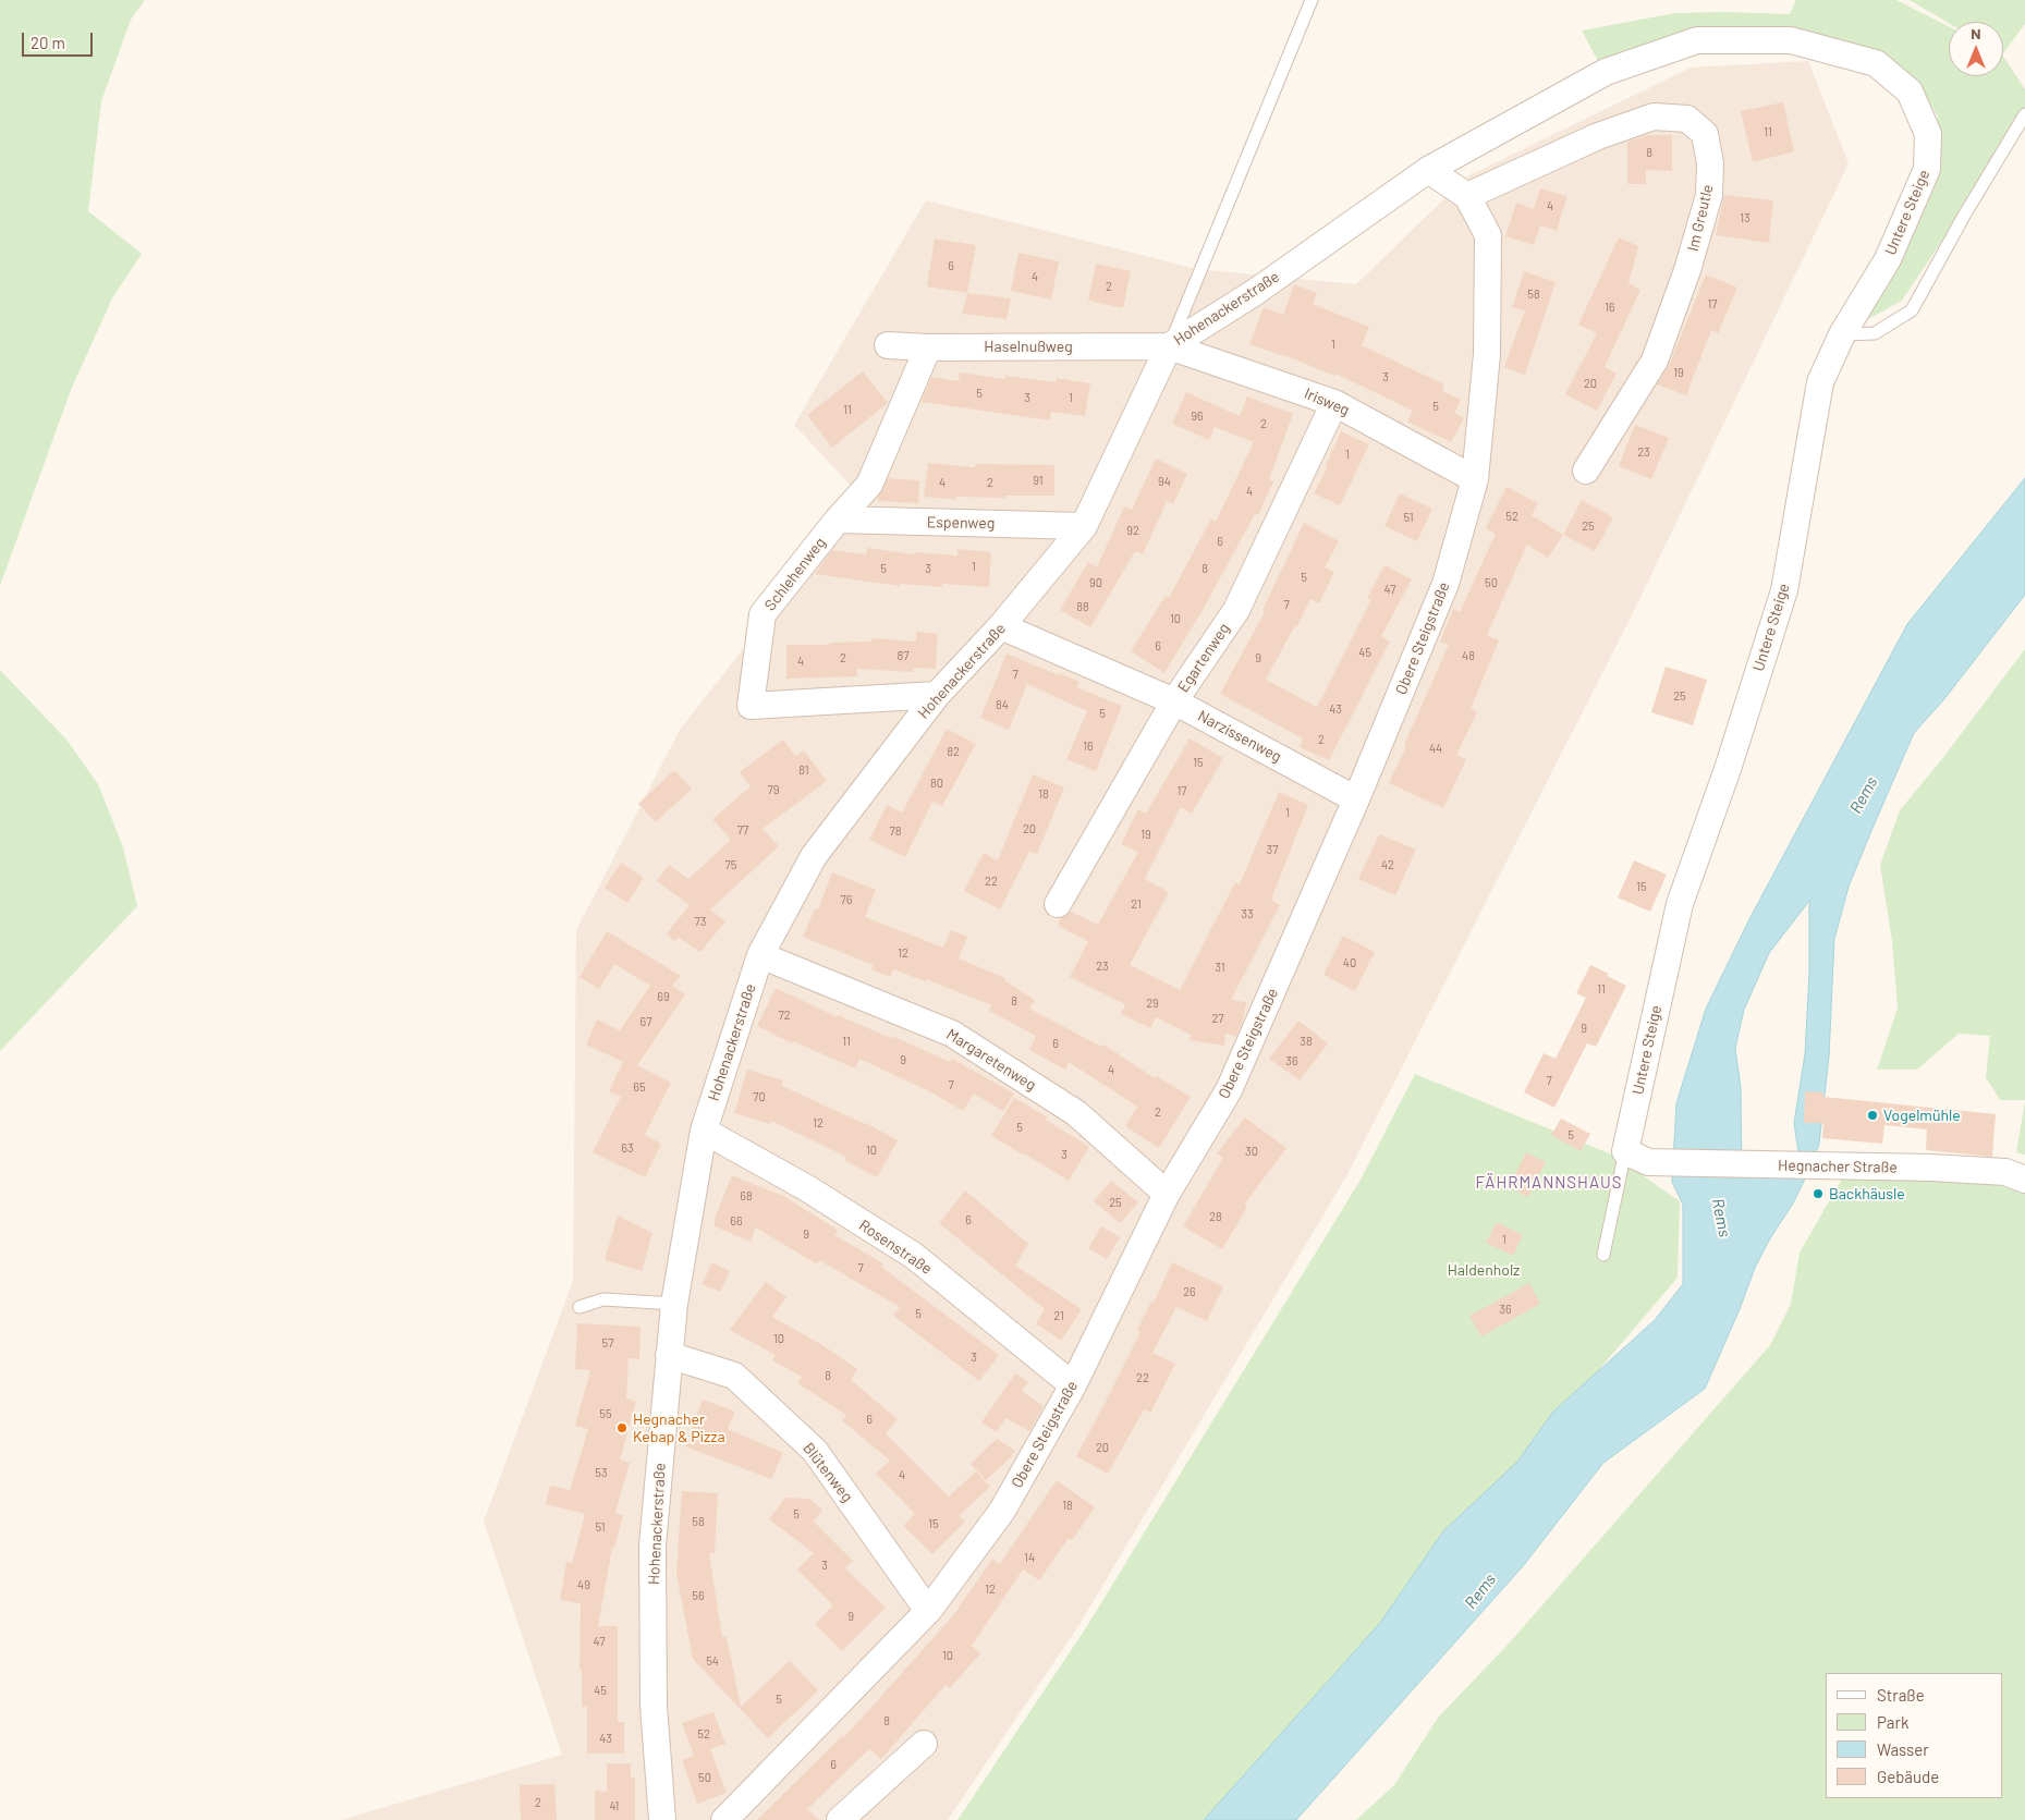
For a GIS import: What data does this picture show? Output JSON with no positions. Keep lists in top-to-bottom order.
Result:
{
  "streets": {
    "street": [
      "Untere Steige",
      "Im Greutle",
      "Hohenackerstraße",
      "Haselnußweg",
      "Irisweg",
      "Espenweg",
      "Schlehenweg",
      "Obere Steigstraße",
      "Egartenweg",
      "Narzissenweg",
      "Margaretenweg",
      "Hegnacher Straße",
      "Rosenstraße",
      "Blütenweg"
    ]
  },
  "crossings": [
    ["Untere Steige", "Hohenackerstraße"],
    ["Untere Steige", "Hegnacher Straße"],
    ["Im Greutle", "Obere Steigstraße"],
    ["Hohenackerstraße", "Haselnußweg"],
    ["Hohenackerstraße", "Irisweg"],
    ["Hohenackerstraße", "Espenweg"],
    ["Hohenackerstraße", "Schlehenweg"],
    ["Hohenackerstraße", "Obere Steigstraße"],
    ["Hohenackerstraße", "Narzissenweg"],
    ["Hohenackerstraße", "Margaretenweg"],
    ["Hohenackerstraße", "Rosenstraße"],
    ["Hohenackerstraße", "Blütenweg"],
    ["Haselnußweg", "Irisweg"],
    ["Haselnußweg", "Schlehenweg"],
    ["Irisweg", "Obere Steigstraße"],
    ["Irisweg", "Egartenweg"],
    ["Espenweg", "Schlehenweg"],
    ["Obere Steigstraße", "Narzissenweg"],
    ["Obere Steigstraße", "Margaretenweg"],
    ["Obere Steigstraße", "Rosenstraße"],
    ["Obere Steigstraße", "Blütenweg"],
    ["Egartenweg", "Narzissenweg"]
  ],
  "districts": ["FÄHRMANNSHAUS"],
  "water": ["Rems"],
  "parks": ["Haldenholz"],
  "places": ["Vogelmühle", "Backhäusle", "Hegnacher Kebap & Pizza"],
  "house_numbers": [
    "11",
    "8",
    "4",
    "13",
    "6",
    "4",
    "2",
    "58",
    "17",
    "16",
    "1",
    "19",
    "3",
    "20",
    "5",
    "3",
    "1",
    "5",
    "11",
    "96",
    "2",
    "23",
    "1",
    "91",
    "94",
    "4",
    "2",
    "4",
    "52",
    "51",
    "25",
    "92",
    "6",
    "1",
    "5",
    "3",
    "8",
    "5",
    "90",
    "50",
    "47",
    "7",
    "88",
    "10",
    "6",
    "45",
    "87",
    "48",
    "2",
    "9",
    "4",
    "7",
    "25",
    "84",
    "43",
    "5",
    "2",
    "16",
    "44",
    "82",
    "15",
    "81",
    "80",
    "79",
    "17",
    "18",
    "1",
    "20",
    "77",
    "78",
    "19",
    "37",
    "75",
    "42",
    "22",
    "15",
    "76",
    "21",
    "33",
    "73",
    "12",
    "40",
    "23",
    "31",
    "11",
    "69",
    "8",
    "29",
    "72",
    "27",
    "67",
    "9",
    "11",
    "38",
    "6",
    "9",
    "36",
    "4",
    "7",
    "7",
    "65",
    "70",
    "2",
    "12",
    "5",
    "5",
    "63",
    "10",
    "30",
    "3",
    "68",
    "25",
    "28",
    "6",
    "66",
    "9",
    "1",
    "7",
    "26",
    "36",
    "5",
    "21",
    "10",
    "57",
    "3",
    "8",
    "22",
    "55",
    "6",
    "20",
    "53",
    "4",
    "18",
    "5",
    "58",
    "15",
    "51",
    "14",
    "3",
    "49",
    "12",
    "56",
    "9",
    "47",
    "10",
    "54",
    "45",
    "5",
    "8",
    "52",
    "43",
    "6",
    "50",
    "2",
    "41"
  ],
  "legend": [
    "Straße",
    "Park",
    "Wasser",
    "Gebäude"
  ],
  "scale_bar": "20 m",
  "north": "top"
}
